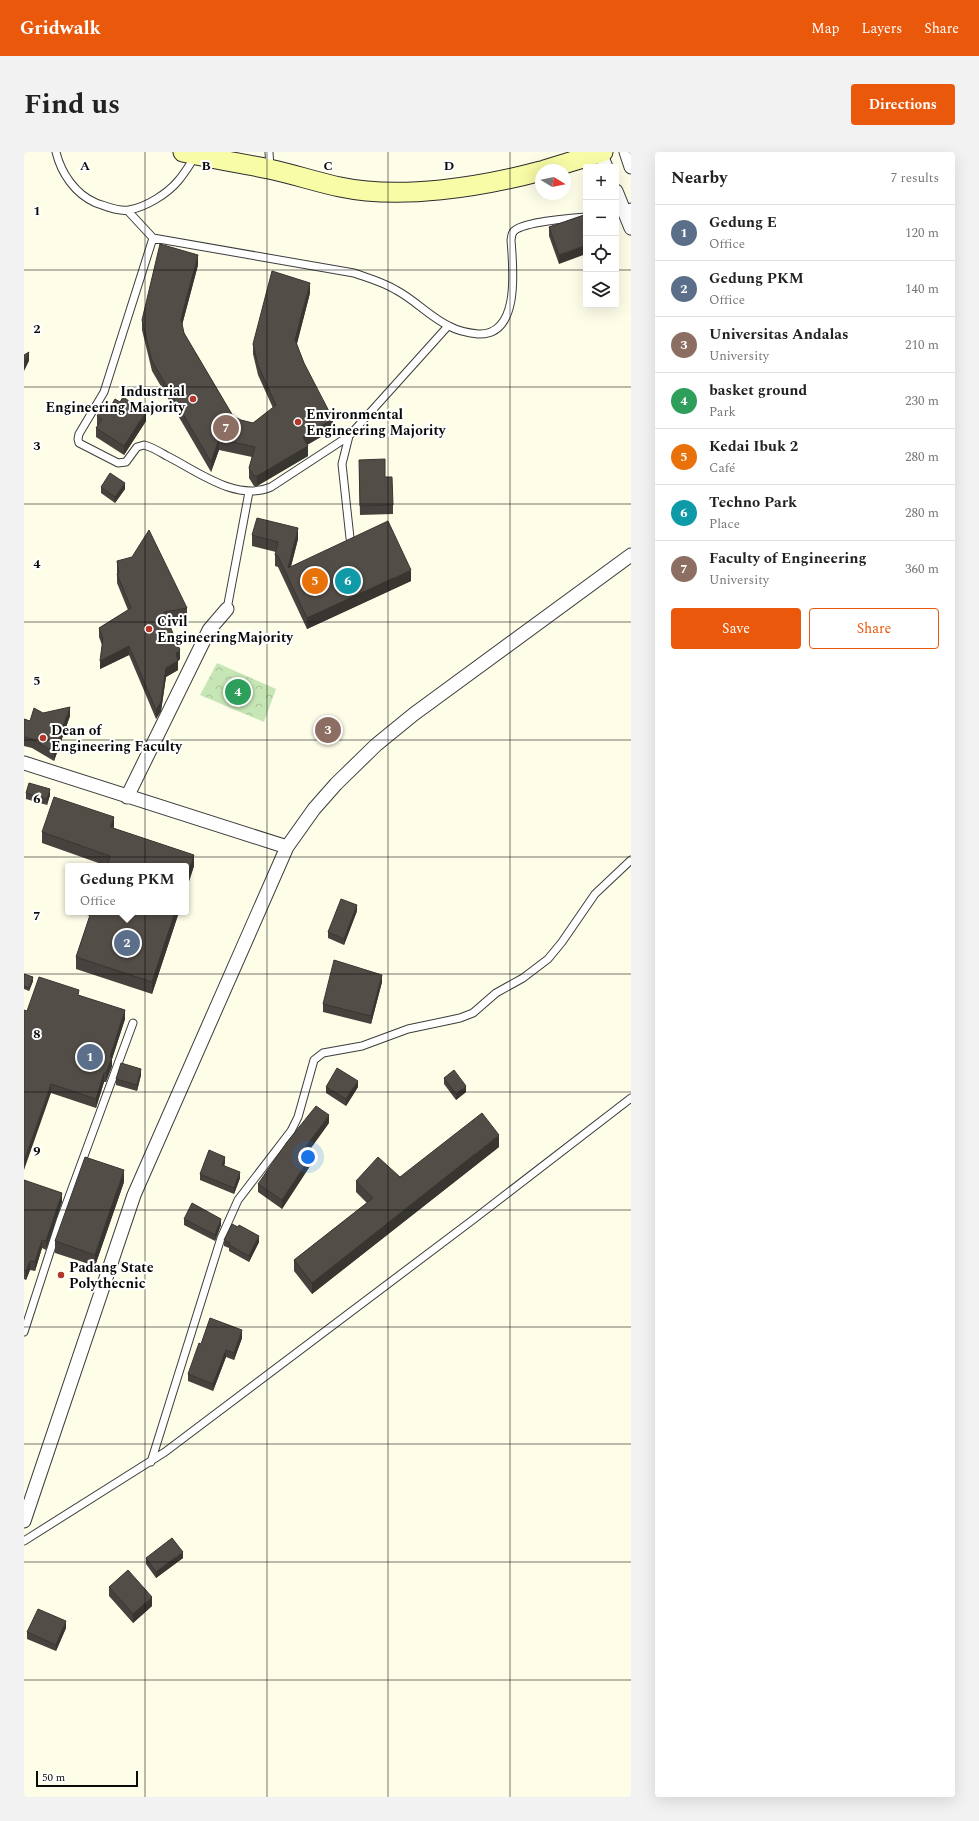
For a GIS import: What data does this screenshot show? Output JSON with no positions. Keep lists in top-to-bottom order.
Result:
{
  "places": [
    "Industrial Engineering Majority",
    "Environmental Engineering Majority",
    "Civil EngineeringMajority",
    "Dean of Engineering Faculty",
    "Padang State Polythecnic"
  ],
  "scale_bar": "50 m",
  "north": "right",
  "page": {
    "header": "Gridwalk",
    "nav": ["Map", "Layers", "Share"],
    "title": "Find us",
    "buttons": [
      "Directions",
      ["Save", "Share"]
    ],
    "heading": ["Nearby", "7 results"],
    "map_buttons": ["+", "−"],
    "list": [
      {
        "mark": "1",
        "name": "Gedung E",
        "note": "Office",
        "value": "120 m"
      },
      {
        "mark": "2",
        "name": "Gedung PKM",
        "note": "Office",
        "value": "140 m"
      },
      {
        "mark": "3",
        "name": "Universitas Andalas",
        "note": "University",
        "value": "210 m"
      },
      {
        "mark": "4",
        "name": "basket ground",
        "note": "Park",
        "value": "230 m"
      },
      {
        "mark": "5",
        "name": "Kedai Ibuk 2",
        "note": "Café",
        "value": "280 m"
      },
      {
        "mark": "6",
        "name": "Techno Park",
        "note": "Place",
        "value": "280 m"
      },
      {
        "mark": "7",
        "name": "Faculty of Engineering",
        "note": "University",
        "value": "360 m"
      }
    ],
    "pins": [
      "7",
      "5",
      "6",
      "4",
      "3",
      "2",
      "1"
    ],
    "popup": ["Gedung PKM", "Office"],
    "scale": "50 m"
  },
  "grid": {
    "columns": [
      "A",
      "B",
      "C",
      "D"
    ],
    "rows": [
      "1",
      "2",
      "3",
      "4",
      "5",
      "6",
      "7",
      "8",
      "9"
    ]
  }
}
